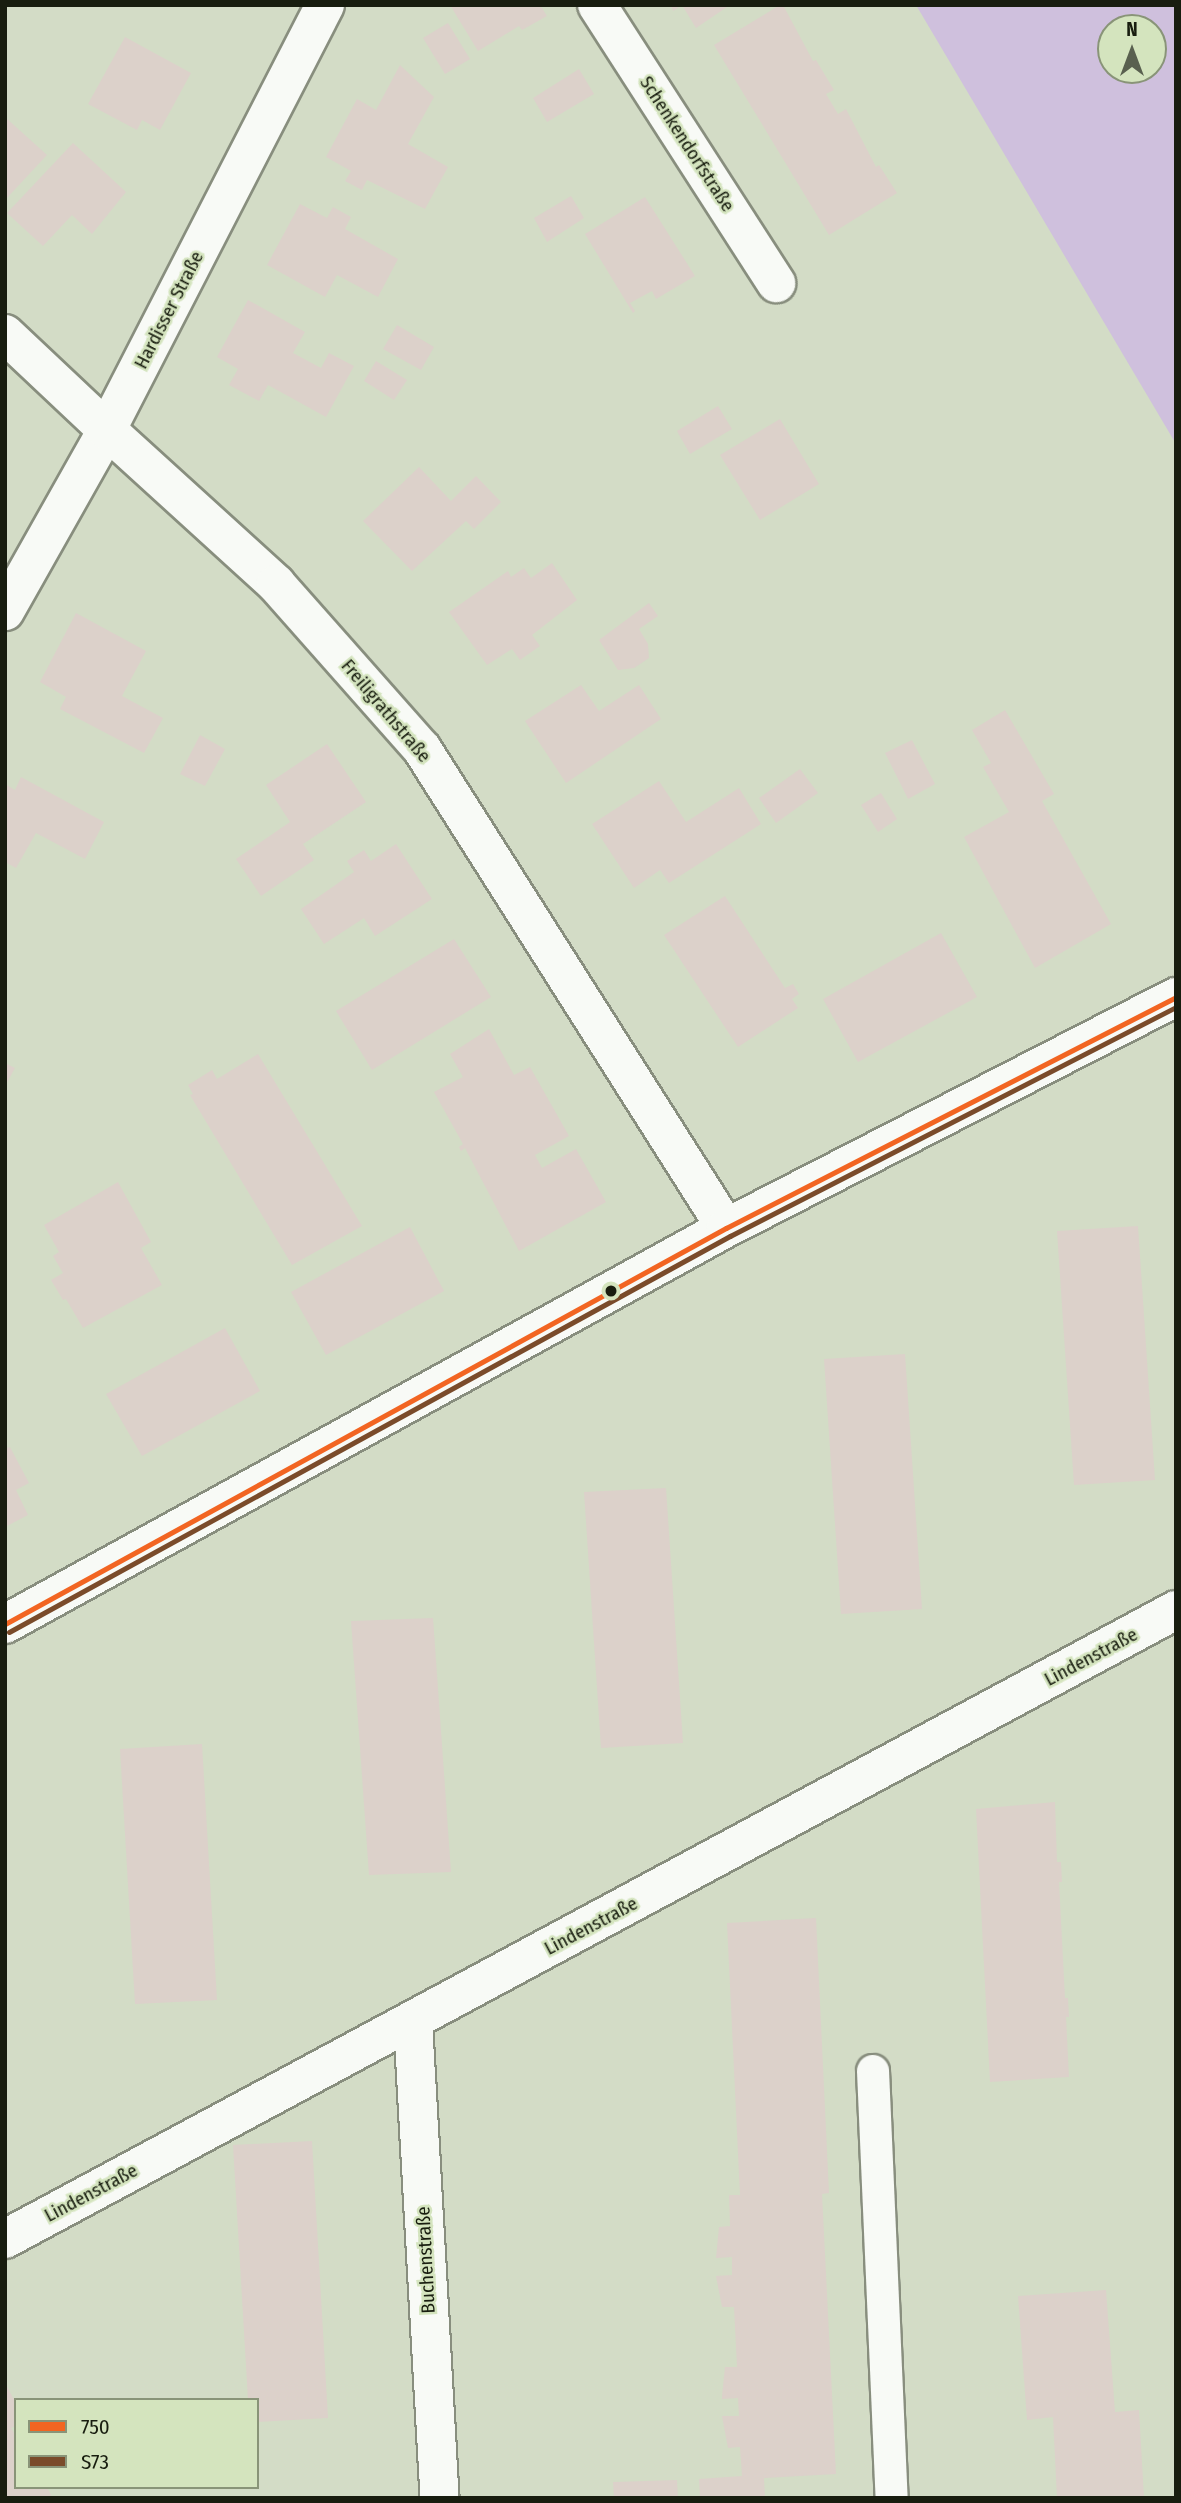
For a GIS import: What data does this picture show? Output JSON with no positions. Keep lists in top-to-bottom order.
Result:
{
  "streets": {
    "street": [
      "Schenkendorfstraße",
      "Hardisser Straße",
      "Freiligrathstraße",
      "Lindenstraße",
      "Buchenstraße"
    ]
  },
  "crossings": [
    ["Hardisser Straße", "Freiligrathstraße"],
    ["Lindenstraße", "Buchenstraße"]
  ],
  "lines": ["transit line 750", "transit line S73"],
  "legend": ["750", "S73"],
  "north": "top"
}
